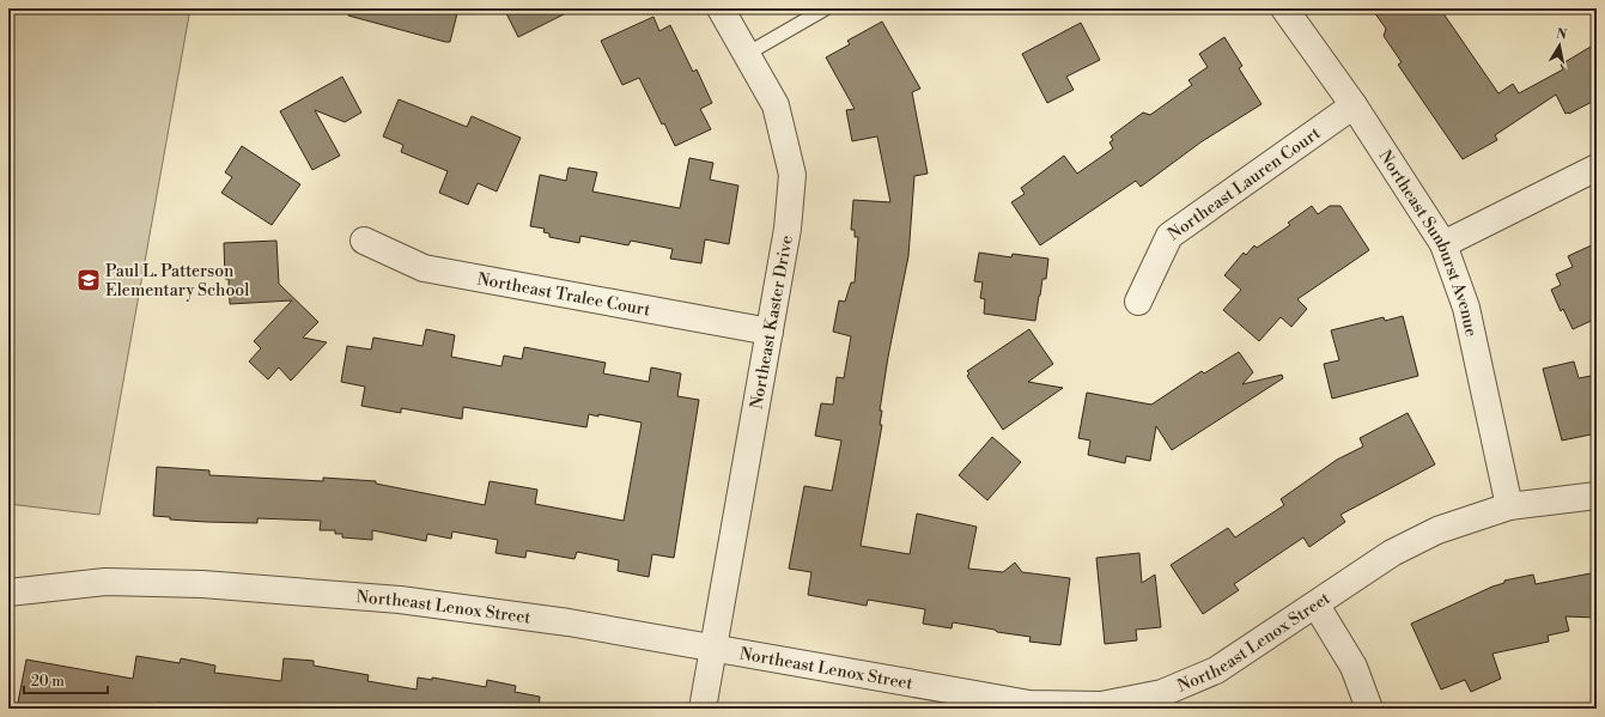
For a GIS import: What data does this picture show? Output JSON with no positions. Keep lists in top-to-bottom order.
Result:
{
  "streets": {
    "street": [
      "Northeast Lauren Court",
      "Northeast Sunburst Avenue",
      "Northeast Tralee Court",
      "Northeast Kaster Drive",
      "Northeast Lenox Street"
    ]
  },
  "crossings": [
    ["Northeast Lauren Court", "Northeast Sunburst Avenue"],
    ["Northeast Sunburst Avenue", "Northeast Lenox Street"],
    ["Northeast Tralee Court", "Northeast Kaster Drive"],
    ["Northeast Kaster Drive", "Northeast Lenox Street"]
  ],
  "places": {
    "school or university": ["Paul L. Patterson Elementary School"]
  },
  "scale_bar": "20 m",
  "north": "top"
}
